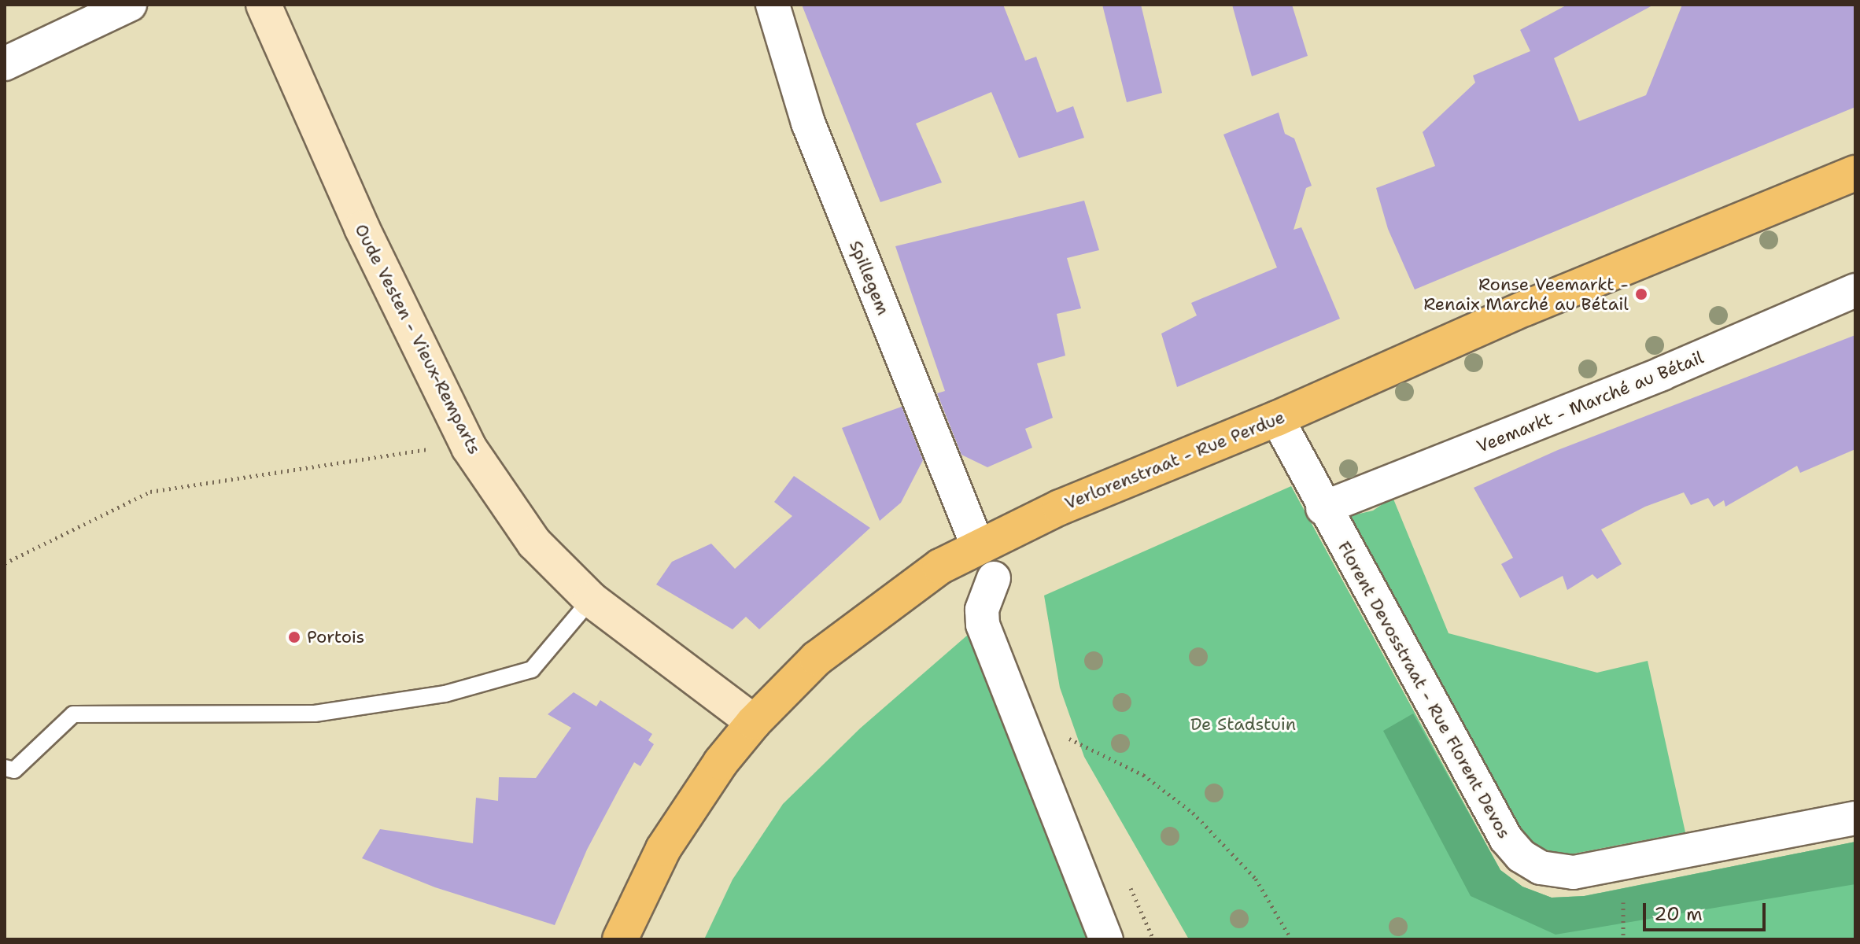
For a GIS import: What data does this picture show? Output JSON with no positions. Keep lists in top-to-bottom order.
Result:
{
  "streets": {
    "main road": ["Verlorenstraat - Rue Perdue"],
    "street": [
      "Spillegem",
      "Oude Vesten - Vieux-Remparts",
      "Veemarkt - Marché au Bétail",
      "Florent Devosstraat - Rue Florent Devos"
    ]
  },
  "crossings": [
    ["Spillegem", "Verlorenstraat - Rue Perdue"],
    ["Oude Vesten - Vieux-Remparts", "Verlorenstraat - Rue Perdue"],
    ["Veemarkt - Marché au Bétail", "Florent Devosstraat - Rue Florent Devos"],
    ["Verlorenstraat - Rue Perdue", "Florent Devosstraat - Rue Florent Devos"]
  ],
  "parks": ["De Stadstuin"],
  "places": ["Ronse Veemarkt - Renaix Marché au Bétail", "Portois"],
  "scale_bar": "20 m"
}
